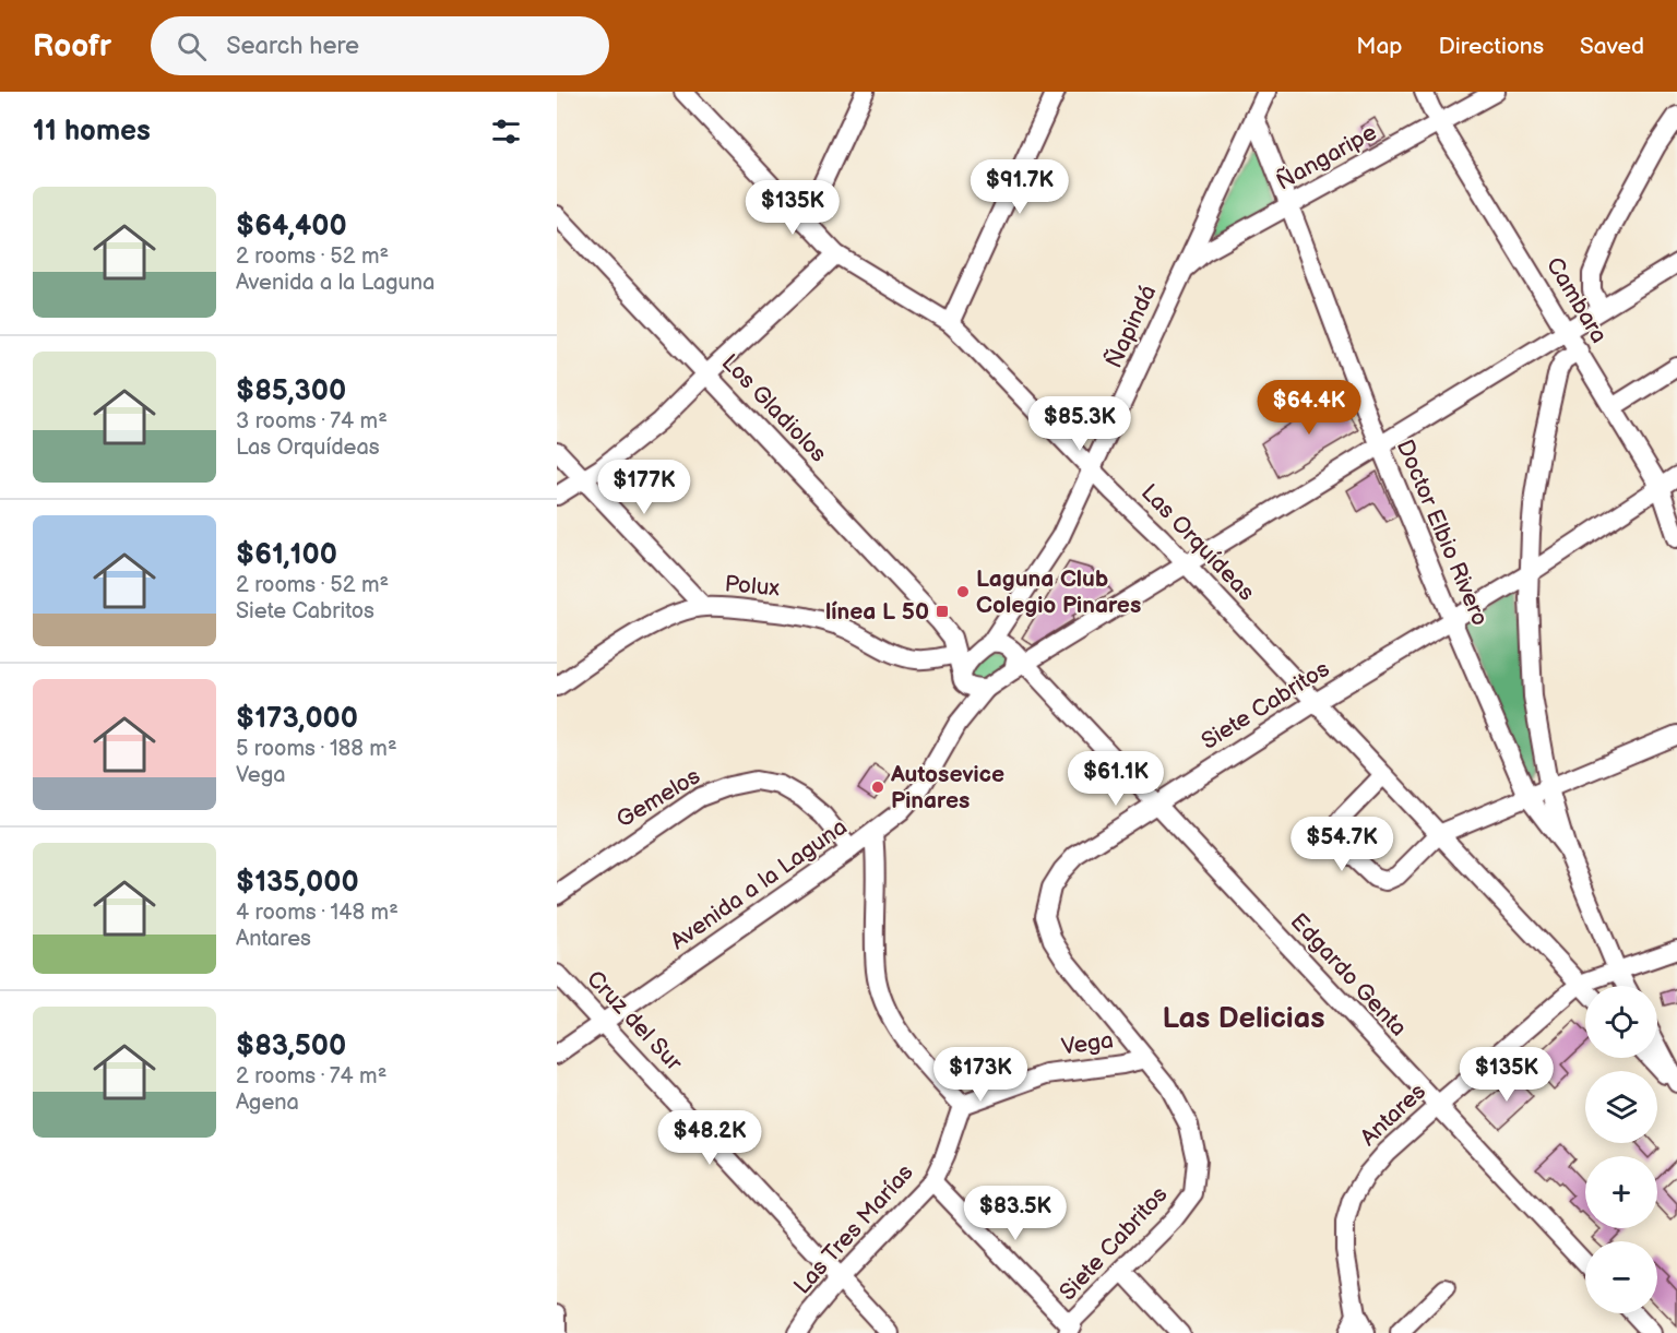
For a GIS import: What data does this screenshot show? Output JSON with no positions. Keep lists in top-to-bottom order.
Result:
{
  "streets": {
    "street": [
      "Ñangaripe",
      "Cambara",
      "Ñapindá",
      "Los Gladiolos",
      "Doctor Elbio Rivero",
      "Las Orquídeas",
      "Polux",
      "Siete Cabritos",
      "Gemelos",
      "Avenida a la Laguna",
      "Edgardo Genta",
      "Cruz del Sur",
      "Vega",
      "Antares",
      "Las Tres Marías"
    ]
  },
  "crossings": [
    ["Ñangaripe", "Cambara"],
    ["Ñangaripe", "Ñapindá"],
    ["Ñangaripe", "Doctor Elbio Rivero"],
    ["Cambara", "Siete Cabritos"],
    ["Ñapindá", "Los Gladiolos"],
    ["Ñapindá", "Doctor Elbio Rivero"],
    ["Ñapindá", "Las Orquídeas"],
    ["Ñapindá", "Avenida a la Laguna"],
    ["Ñapindá", "Edgardo Genta"],
    ["Los Gladiolos", "Polux"],
    ["Los Gladiolos", "Avenida a la Laguna"],
    ["Los Gladiolos", "Edgardo Genta"],
    ["Doctor Elbio Rivero", "Siete Cabritos"],
    ["Las Orquídeas", "Siete Cabritos"],
    ["Las Orquídeas", "Antares"],
    ["Siete Cabritos", "Edgardo Genta"],
    ["Siete Cabritos", "Vega"],
    ["Gemelos", "Avenida a la Laguna"],
    ["Avenida a la Laguna", "Edgardo Genta"],
    ["Avenida a la Laguna", "Cruz del Sur"],
    ["Edgardo Genta", "Antares"],
    ["Cruz del Sur", "Las Tres Marías"],
    ["Vega", "Las Tres Marías"]
  ],
  "districts": ["Las Delicias"],
  "places": {
    "other": ["Laguna Club Colegio Pinares", "Autosevice Pinares"],
    "transit": ["línea L 50"]
  },
  "page": {
    "header": "Roofr",
    "search": "Search here",
    "nav": ["Map", "Directions", "Saved"],
    "heading": "11 homes",
    "price": [
      "$91.7K",
      "$135K",
      "$64.4K",
      "$85.3K",
      "$177K",
      "$61.1K",
      "$54.7K",
      "$173K",
      "$135K",
      "$48.2K",
      "$83.5K"
    ],
    "list": [
      {
        "name": "$64,400",
        "note": "2 rooms · 52 m² · Avenida a la Laguna"
      },
      {
        "name": "$85,300",
        "note": "3 rooms · 74 m² · Las Orquídeas"
      },
      {
        "name": "$61,100",
        "note": "2 rooms · 52 m² · Siete Cabritos"
      },
      {
        "name": "$173,000",
        "note": "5 rooms · 188 m² · Vega"
      },
      {
        "name": "$135,000",
        "note": "4 rooms · 148 m² · Antares"
      },
      {
        "name": "$83,500",
        "note": "2 rooms · 74 m² · Agena"
      }
    ],
    "map_buttons": ["+", "−"]
  }
}
